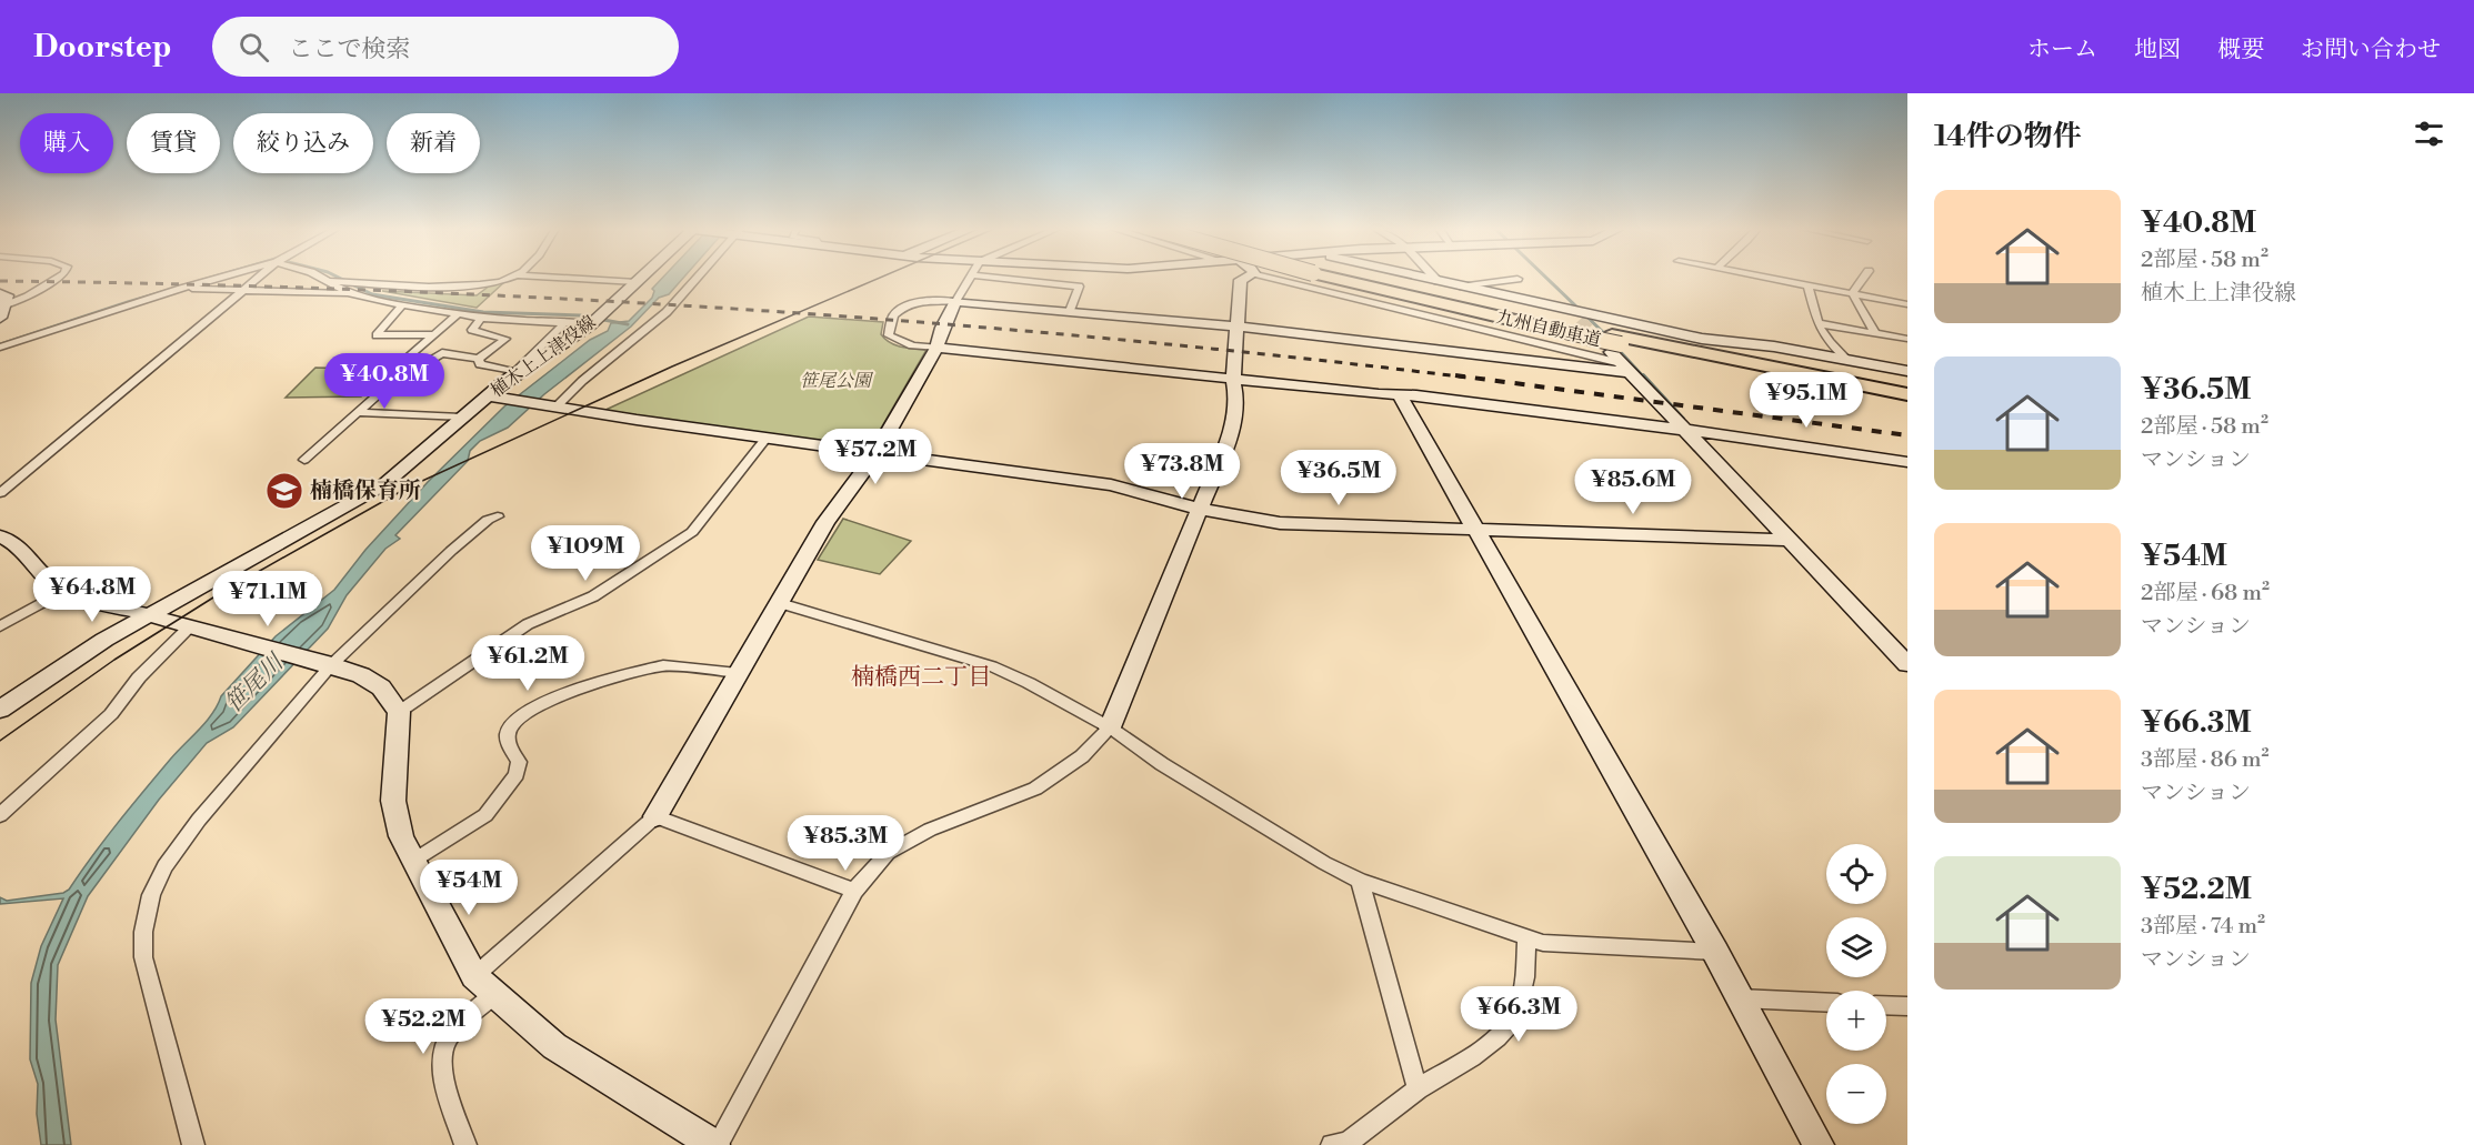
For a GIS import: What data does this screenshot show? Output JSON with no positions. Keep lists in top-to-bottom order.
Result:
{
  "streets": {
    "highway": ["九州自動車道"],
    "street": ["植木上上津役線"]
  },
  "districts": ["楠橋西二丁目"],
  "water": ["笹尾川"],
  "parks": ["笹尾公園"],
  "places": {
    "school or university": ["楠橋保育所"]
  },
  "page": {
    "header": "Doorstep",
    "search": "ここで検索",
    "nav": [
      "ホーム",
      "地図",
      "概要",
      "お問い合わせ"
    ],
    "heading": "14件の物件",
    "chip": [
      "購入",
      "賃貸",
      "絞り込み",
      "新着"
    ],
    "list": [
      {
        "name": "¥40.8M",
        "note": "2部屋 · 58 m² · 植木上上津役線"
      },
      {
        "name": "¥36.5M",
        "note": "2部屋 · 58 m² · マンション"
      },
      {
        "name": "¥54M",
        "note": "2部屋 · 68 m² · マンション"
      },
      {
        "name": "¥66.3M",
        "note": "3部屋 · 86 m² · マンション"
      },
      {
        "name": "¥52.2M",
        "note": "3部屋 · 74 m² · マンション"
      }
    ],
    "price": [
      "¥40.8M",
      "¥95.1M",
      "¥57.2M",
      "¥73.8M",
      "¥36.5M",
      "¥85.6M",
      "¥109M",
      "¥64.8M",
      "¥71.1M",
      "¥61.2M",
      "¥85.3M",
      "¥54M",
      "¥66.3M",
      "¥52.2M"
    ],
    "map_buttons": ["+", "−"]
  }
}
